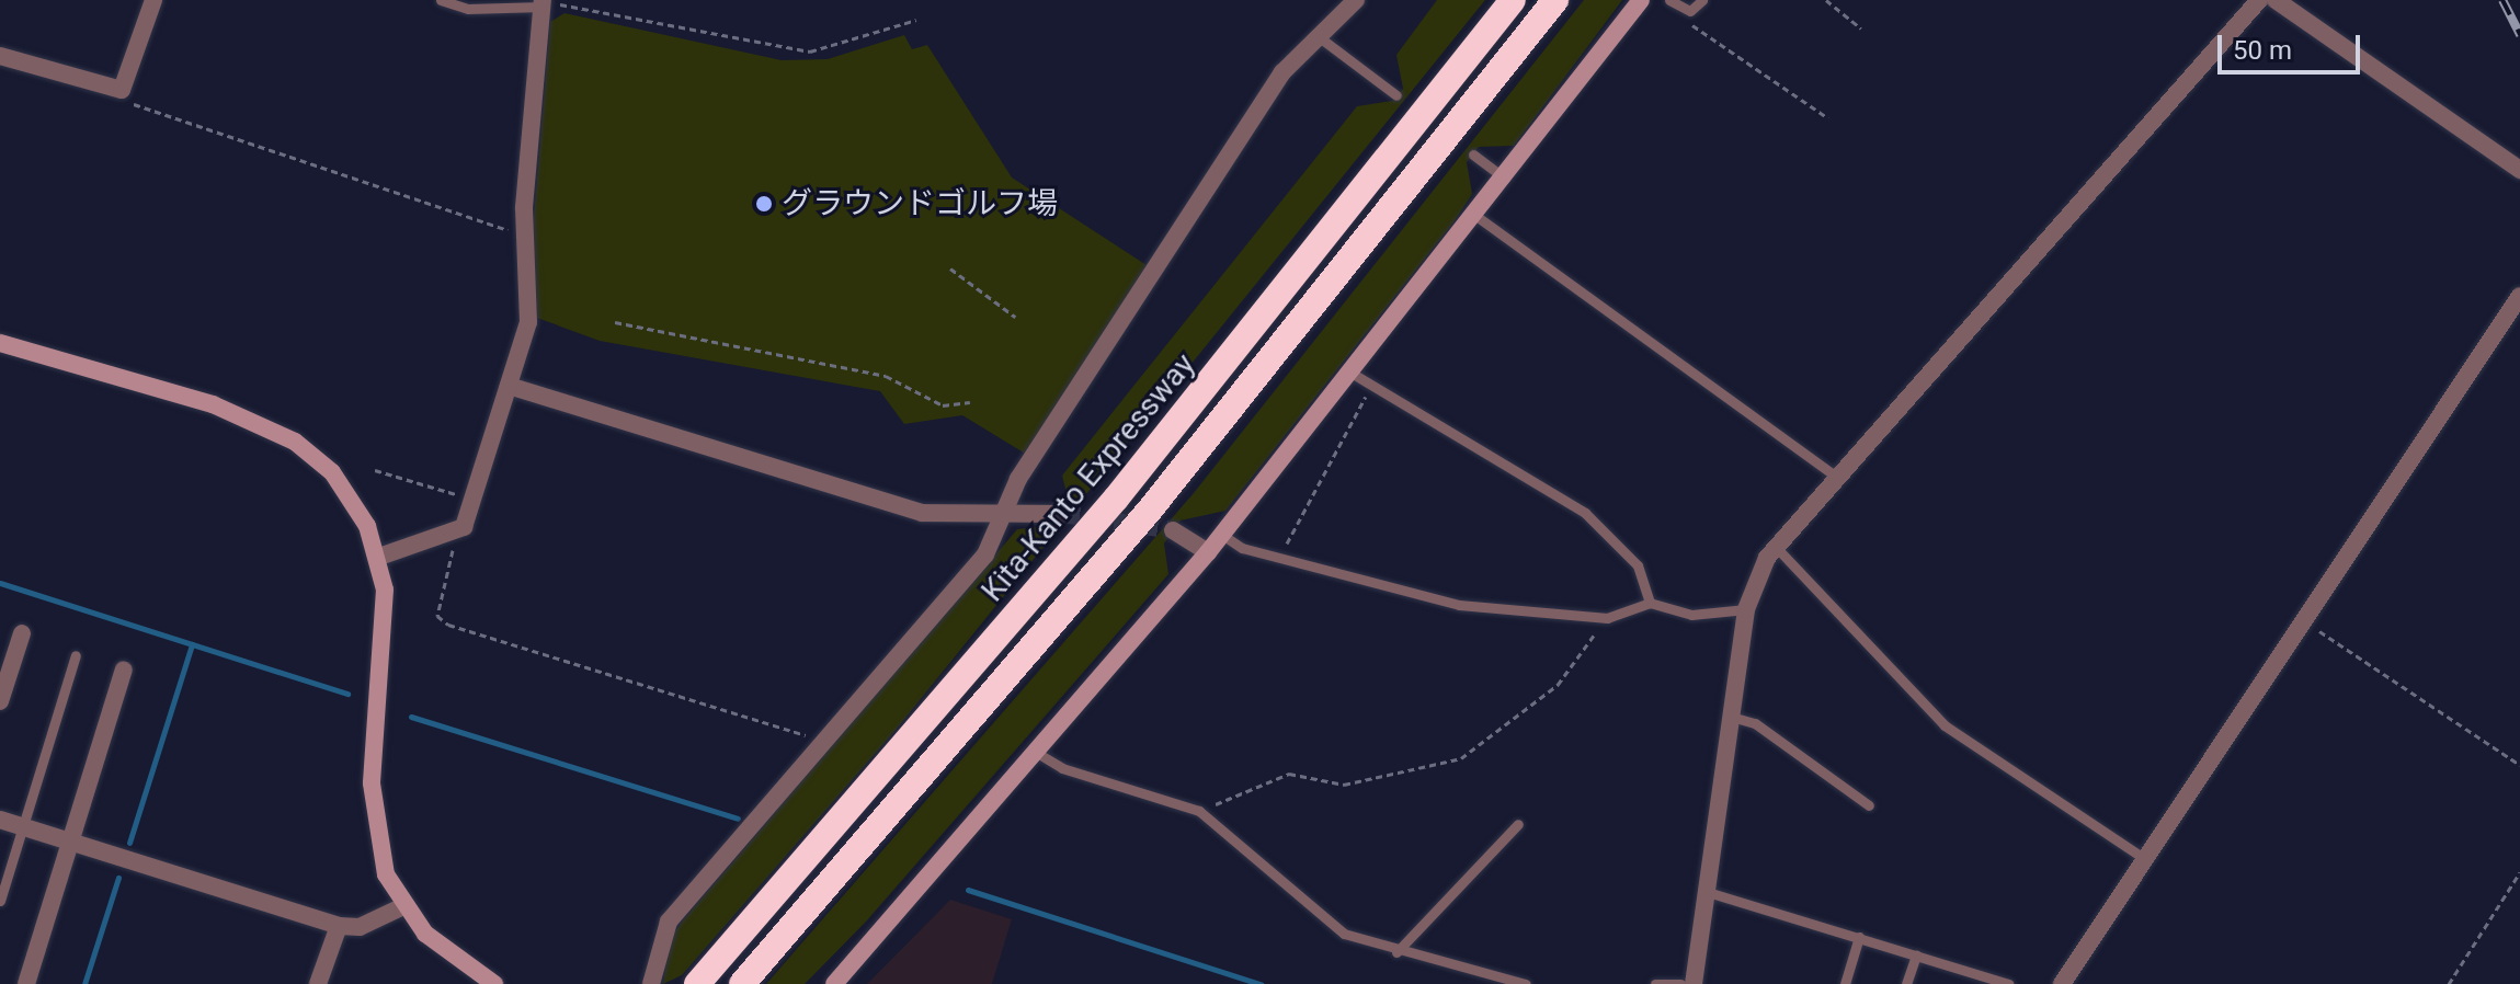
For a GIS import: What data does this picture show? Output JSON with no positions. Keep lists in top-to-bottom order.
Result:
{
  "streets": {
    "highway": ["Kita-Kanto Expressway"]
  },
  "places": ["グラウンドゴルフ場"],
  "scale_bar": "50 m"
}
